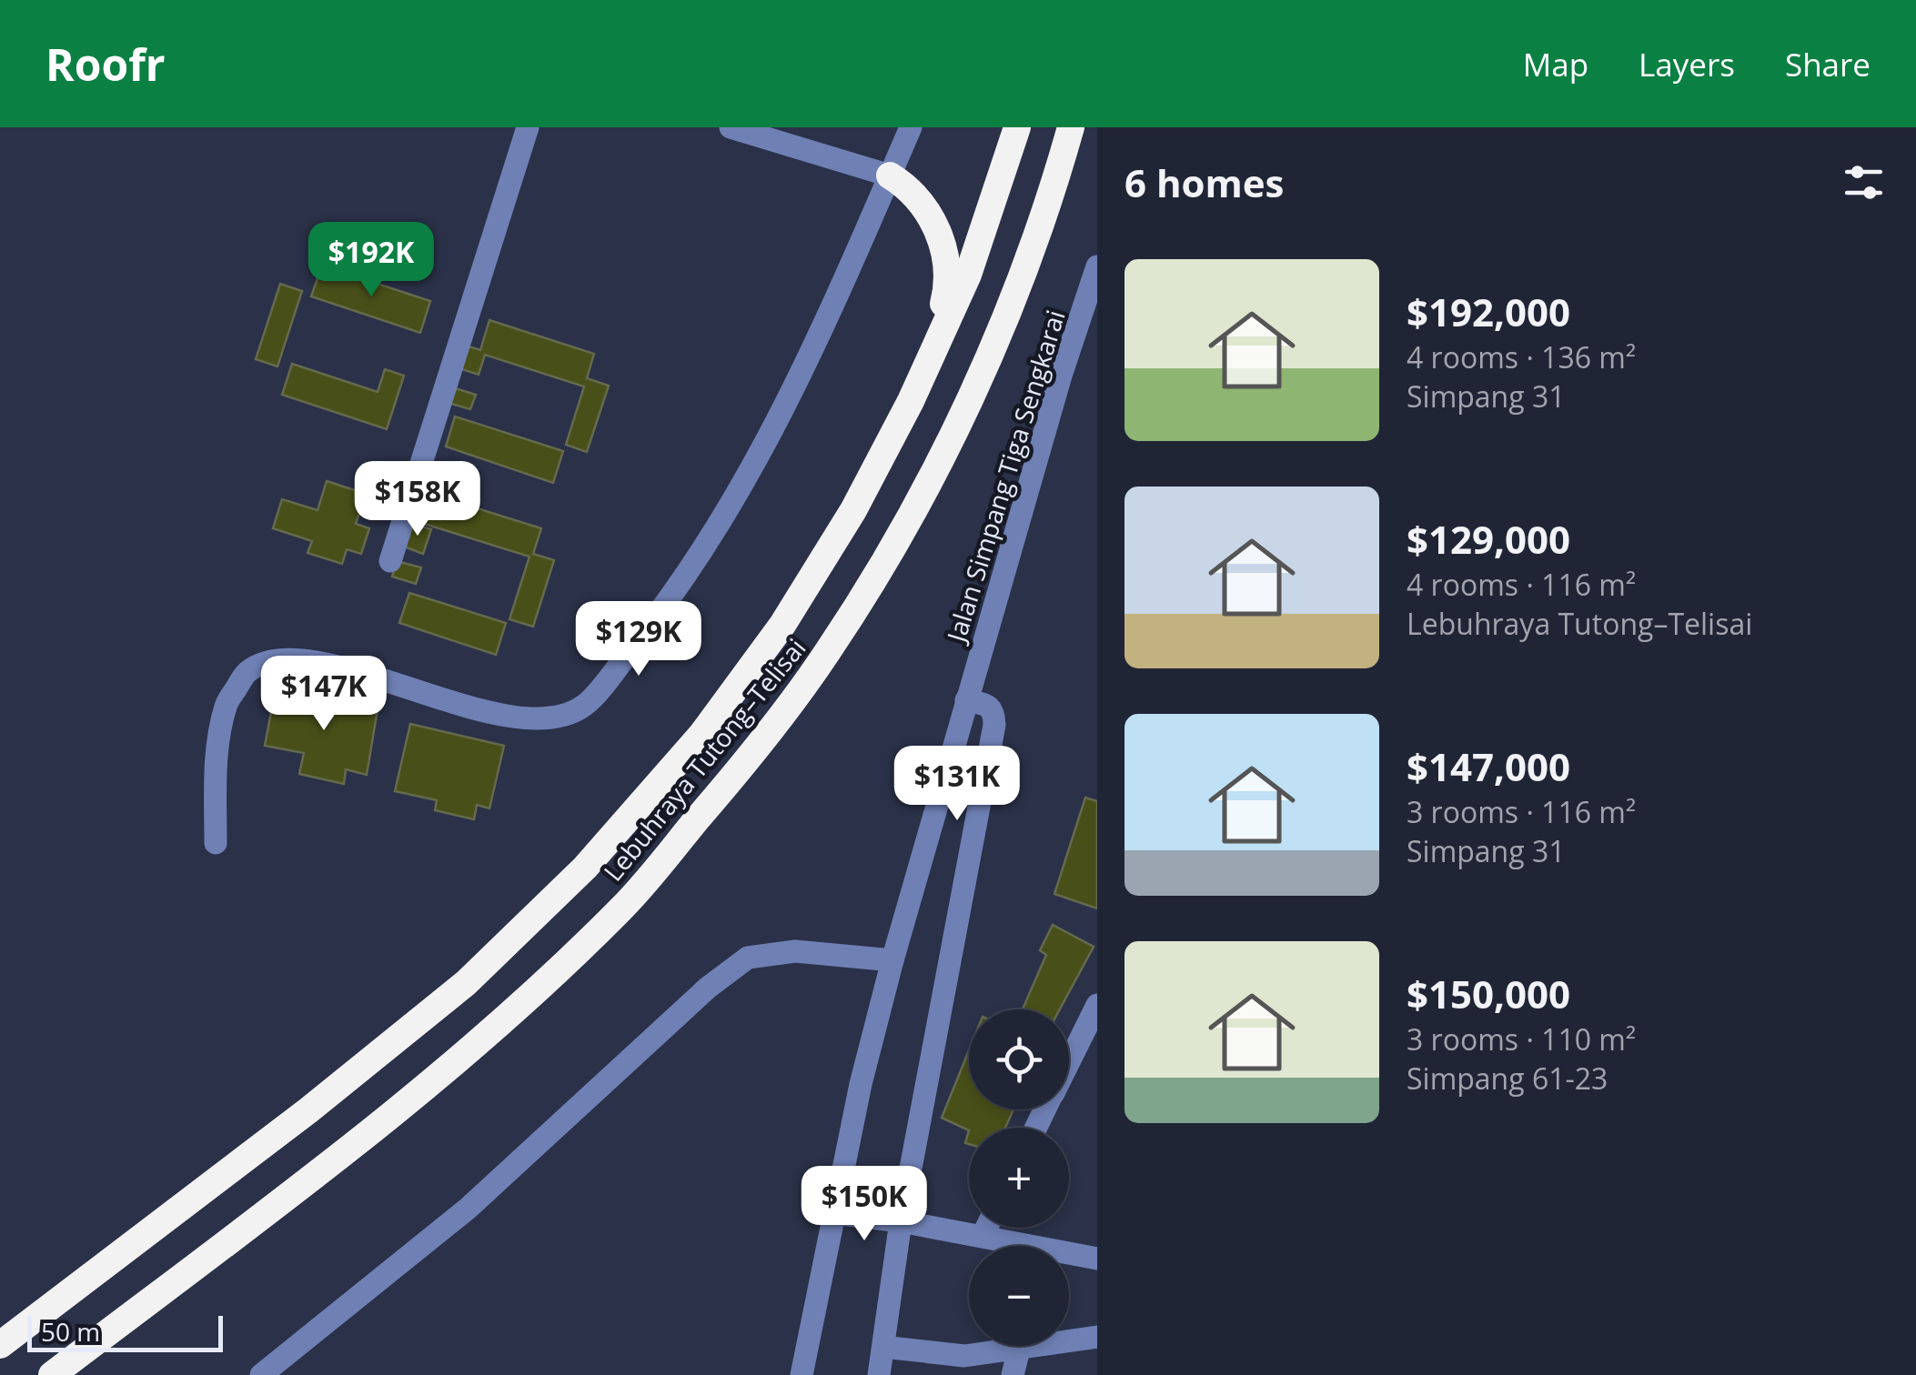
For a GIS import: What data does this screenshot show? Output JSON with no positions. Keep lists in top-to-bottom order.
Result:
{
  "streets": {
    "highway": ["Lebuhraya Tutong–Telisai"],
    "street": ["Jalan Simpang Tiga Sengkarai"]
  },
  "scale_bar": "50 m",
  "page": {
    "header": "Roofr",
    "nav": ["Map", "Layers", "Share"],
    "heading": "6 homes",
    "price": [
      "$192K",
      "$158K",
      "$129K",
      "$147K",
      "$131K",
      "$150K"
    ],
    "list": [
      {
        "name": "$192,000",
        "note": "4 rooms · 136 m² · Simpang 31"
      },
      {
        "name": "$129,000",
        "note": "4 rooms · 116 m² · Lebuhraya Tutong–Telisai"
      },
      {
        "name": "$147,000",
        "note": "3 rooms · 116 m² · Simpang 31"
      },
      {
        "name": "$150,000",
        "note": "3 rooms · 110 m² · Simpang 61-23"
      }
    ],
    "map_buttons": ["+", "−"],
    "scale": "50 m"
  }
}
